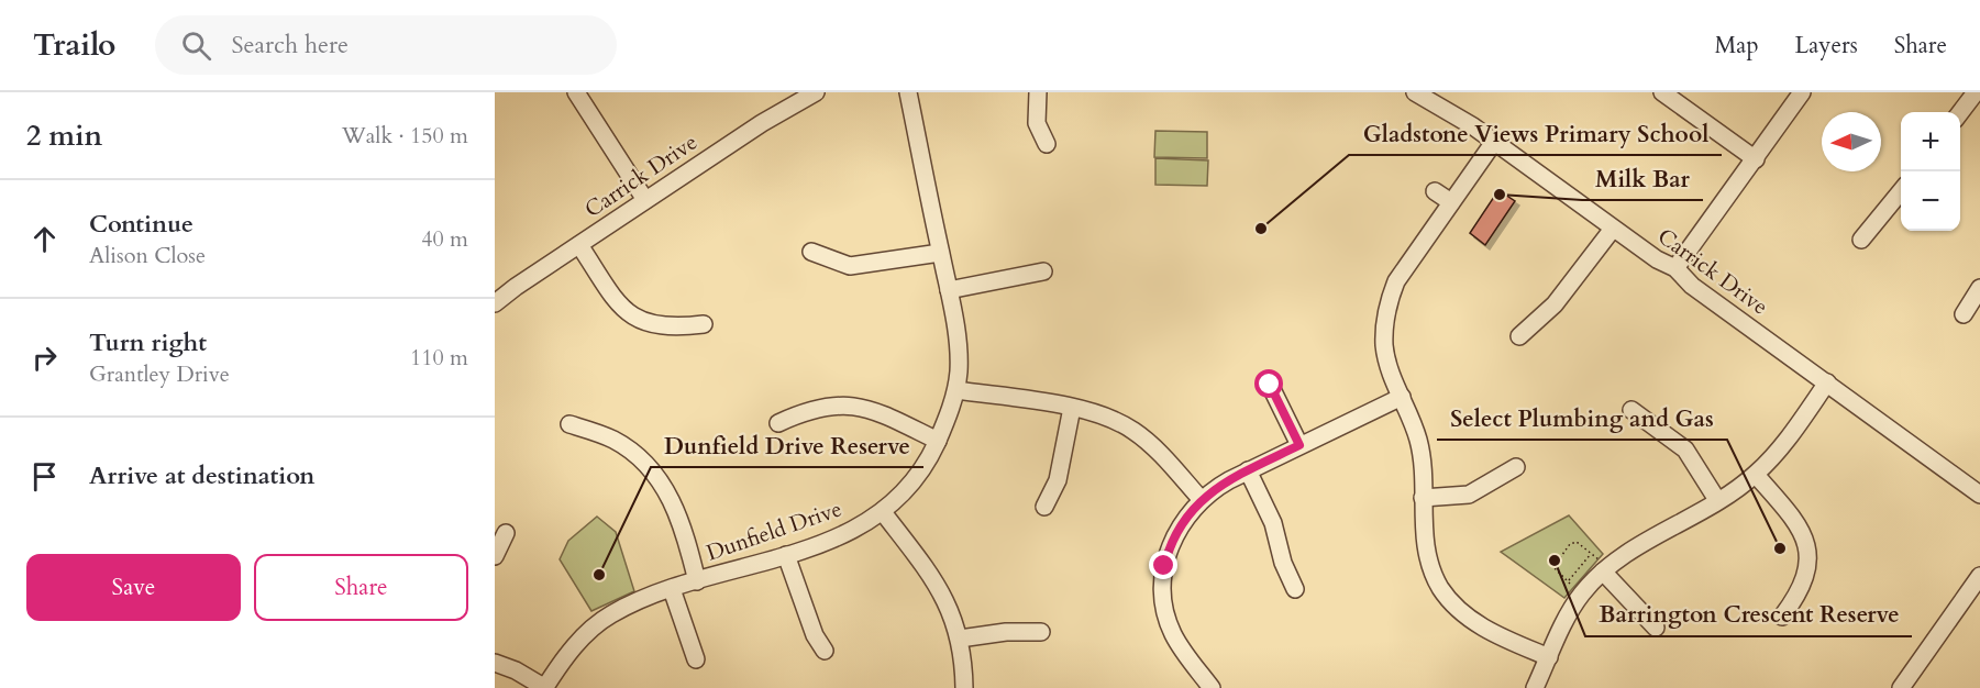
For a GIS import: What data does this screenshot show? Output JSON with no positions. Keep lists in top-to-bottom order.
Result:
{
  "streets": {
    "street": ["Carrick Drive", "Dunfield Drive"]
  },
  "places": [
    "Milk Bar",
    "Gladstone Views Primary School",
    "Select Plumbing and Gas",
    "Barrington Crescent Reserve",
    "Dunfield Drive Reserve"
  ],
  "north": "left",
  "page": {
    "header": "Trailo",
    "search": "Search here",
    "nav": ["Map", "Layers", "Share"],
    "heading": ["2 min", "Walk · 150 m"],
    "map_buttons": ["+", "−"],
    "list": [
      ["Continue", "Alison Close", "40 m"],
      ["Turn right", "Grantley Drive", "110 m"],
      "Arrive at destination"
    ],
    "buttons": ["Save", "Share"]
  }
}
